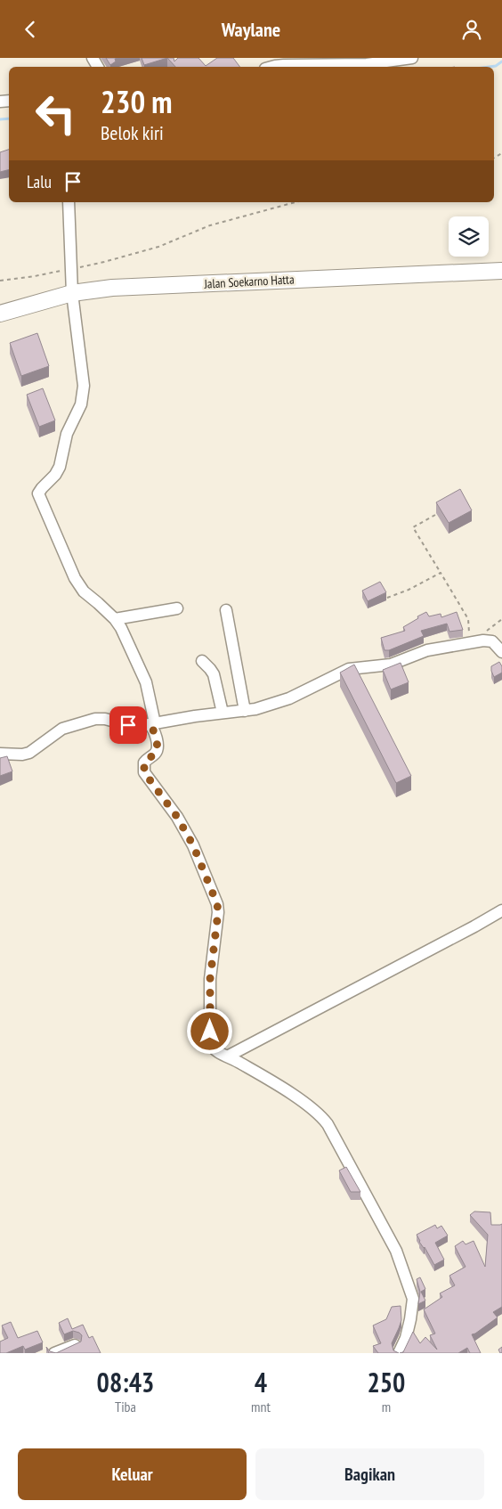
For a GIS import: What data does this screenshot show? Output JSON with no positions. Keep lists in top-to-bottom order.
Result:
{
  "streets": {
    "street": ["Jalan Soekarno Hatta"]
  },
  "page": {
    "header": "Waylane",
    "turn": ["230 m", "Belok kiri"],
    "then": "Lalu",
    "eta": [
      "08:43",
      "Tiba",
      "4",
      "mnt",
      "250",
      "m"
    ],
    "buttons": ["Keluar", "Bagikan"]
  }
}
